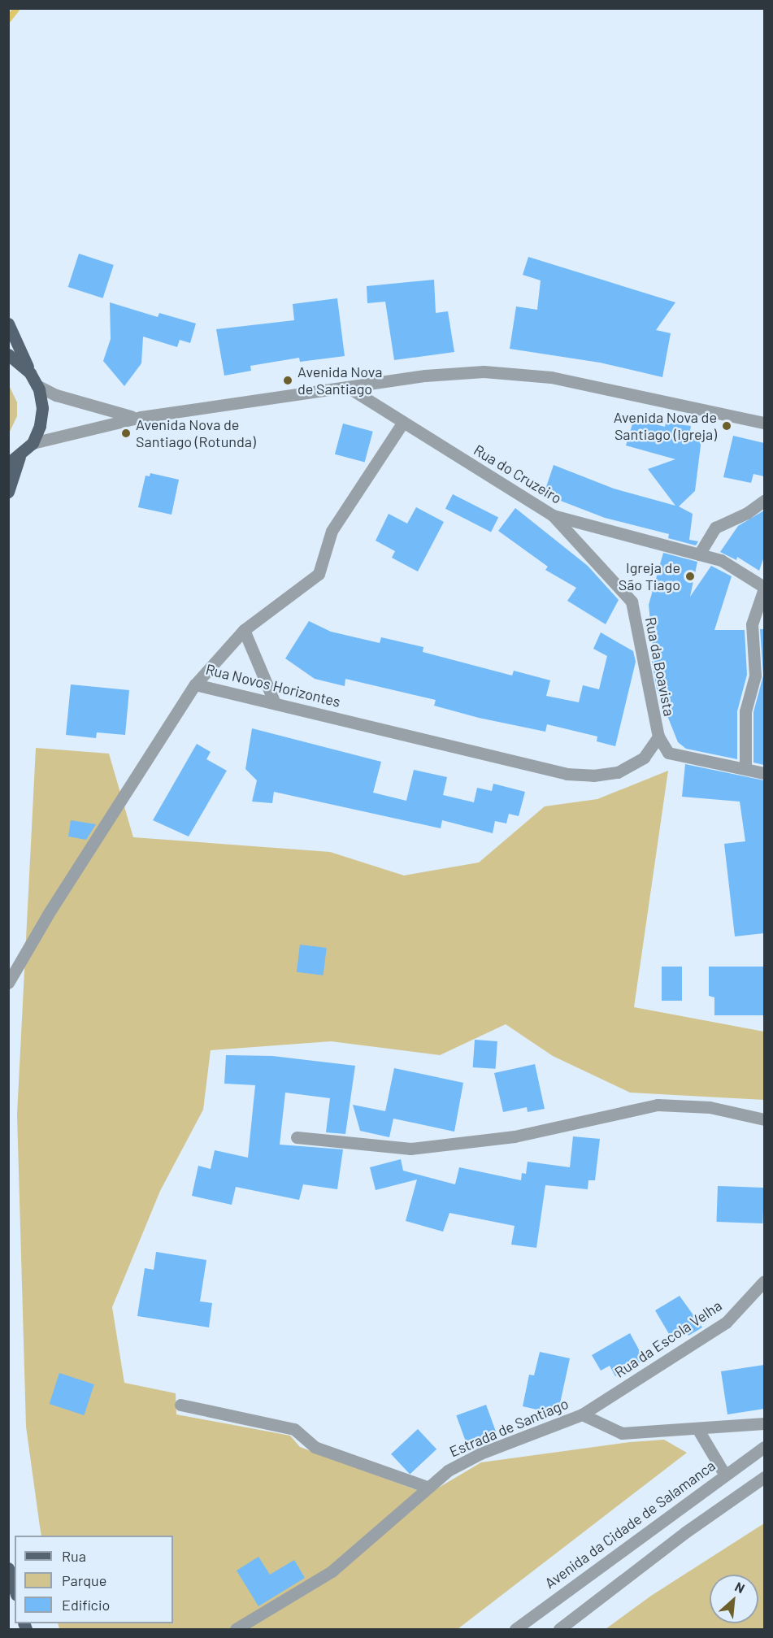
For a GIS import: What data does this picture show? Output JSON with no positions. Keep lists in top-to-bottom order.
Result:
{
  "streets": {
    "street": [
      "Rua do Cruzeiro",
      "Rua da Boavista",
      "Rua Novos Horizontes",
      "Rua da Escola Velha",
      "Estrada de Santiago",
      "Avenida da Cidade de Salamanca"
    ]
  },
  "crossings": [
    ["Rua do Cruzeiro", "Rua da Boavista"],
    ["Rua do Cruzeiro", "Rua Novos Horizontes"],
    ["Rua da Boavista", "Rua Novos Horizontes"],
    ["Rua da Escola Velha", "Estrada de Santiago"]
  ],
  "places": [
    "Avenida Nova de Santiago",
    "Avenida Nova de Santiago (Igreja)",
    "Avenida Nova de Santiago (Rotunda)",
    "Igreja de São Tiago"
  ],
  "legend": ["Rua", "Parque", "Edifício"],
  "north": "top right"
}
